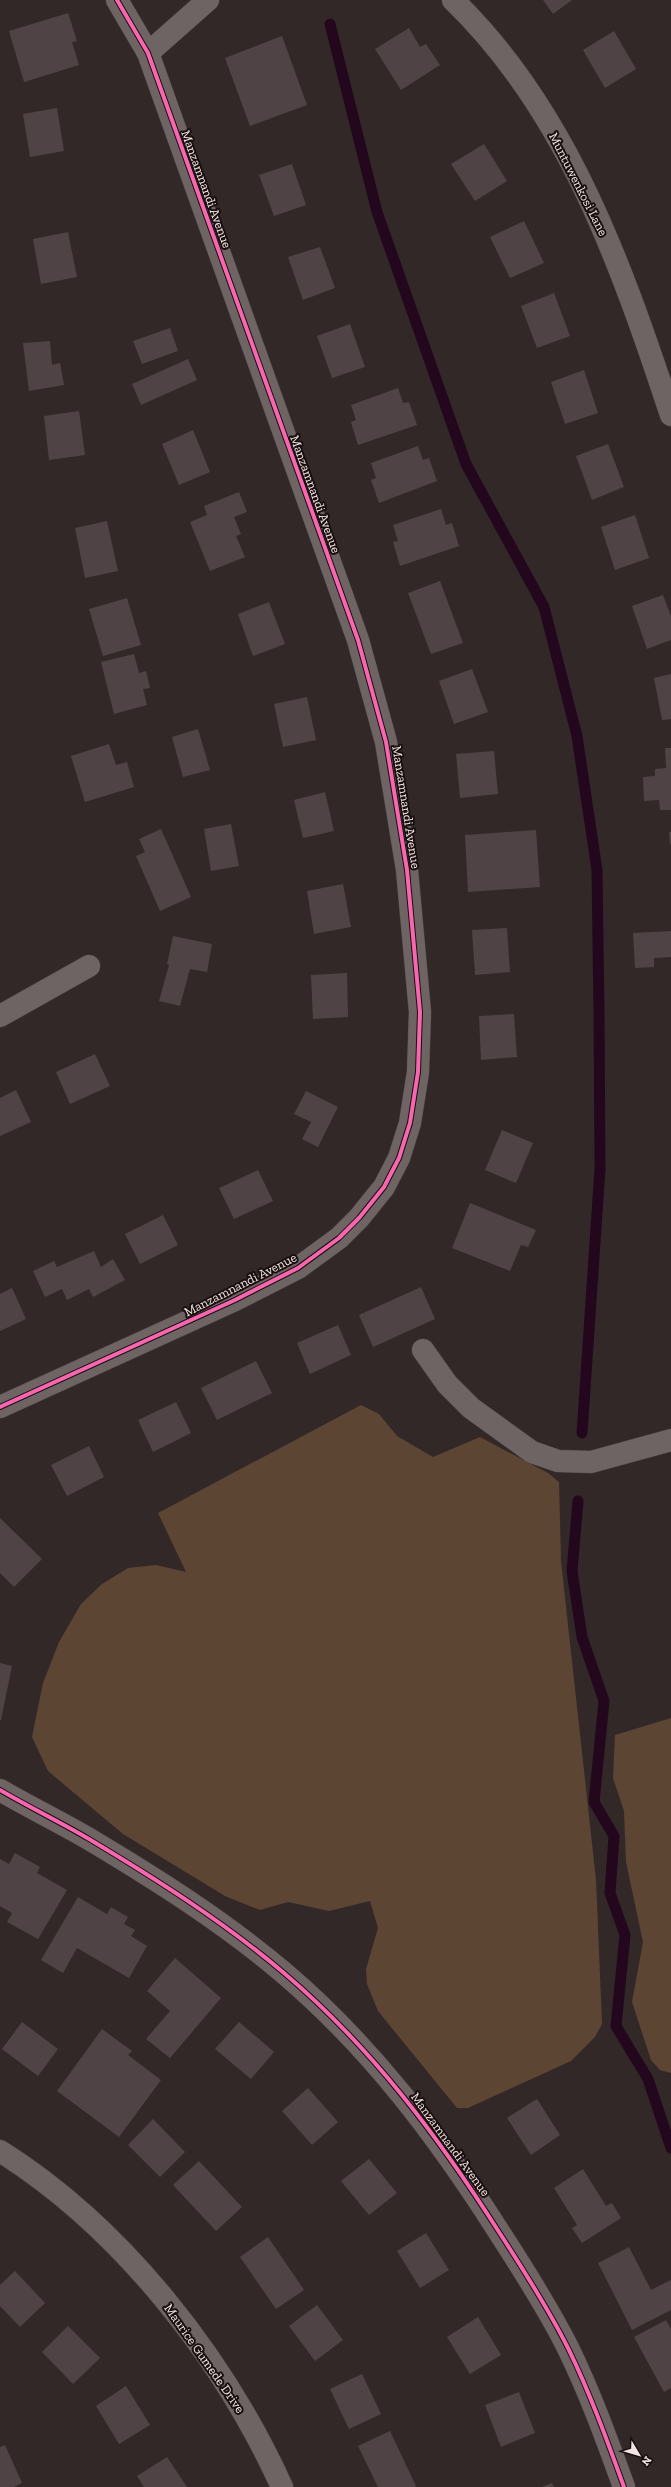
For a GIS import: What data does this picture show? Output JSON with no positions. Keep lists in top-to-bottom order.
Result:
{
  "streets": {
    "street": ["Muntuwenkosi Lane", "Manzamnandi Avenue", "Maurice Gumede Drive"]
  },
  "north": "bottom right"
}
